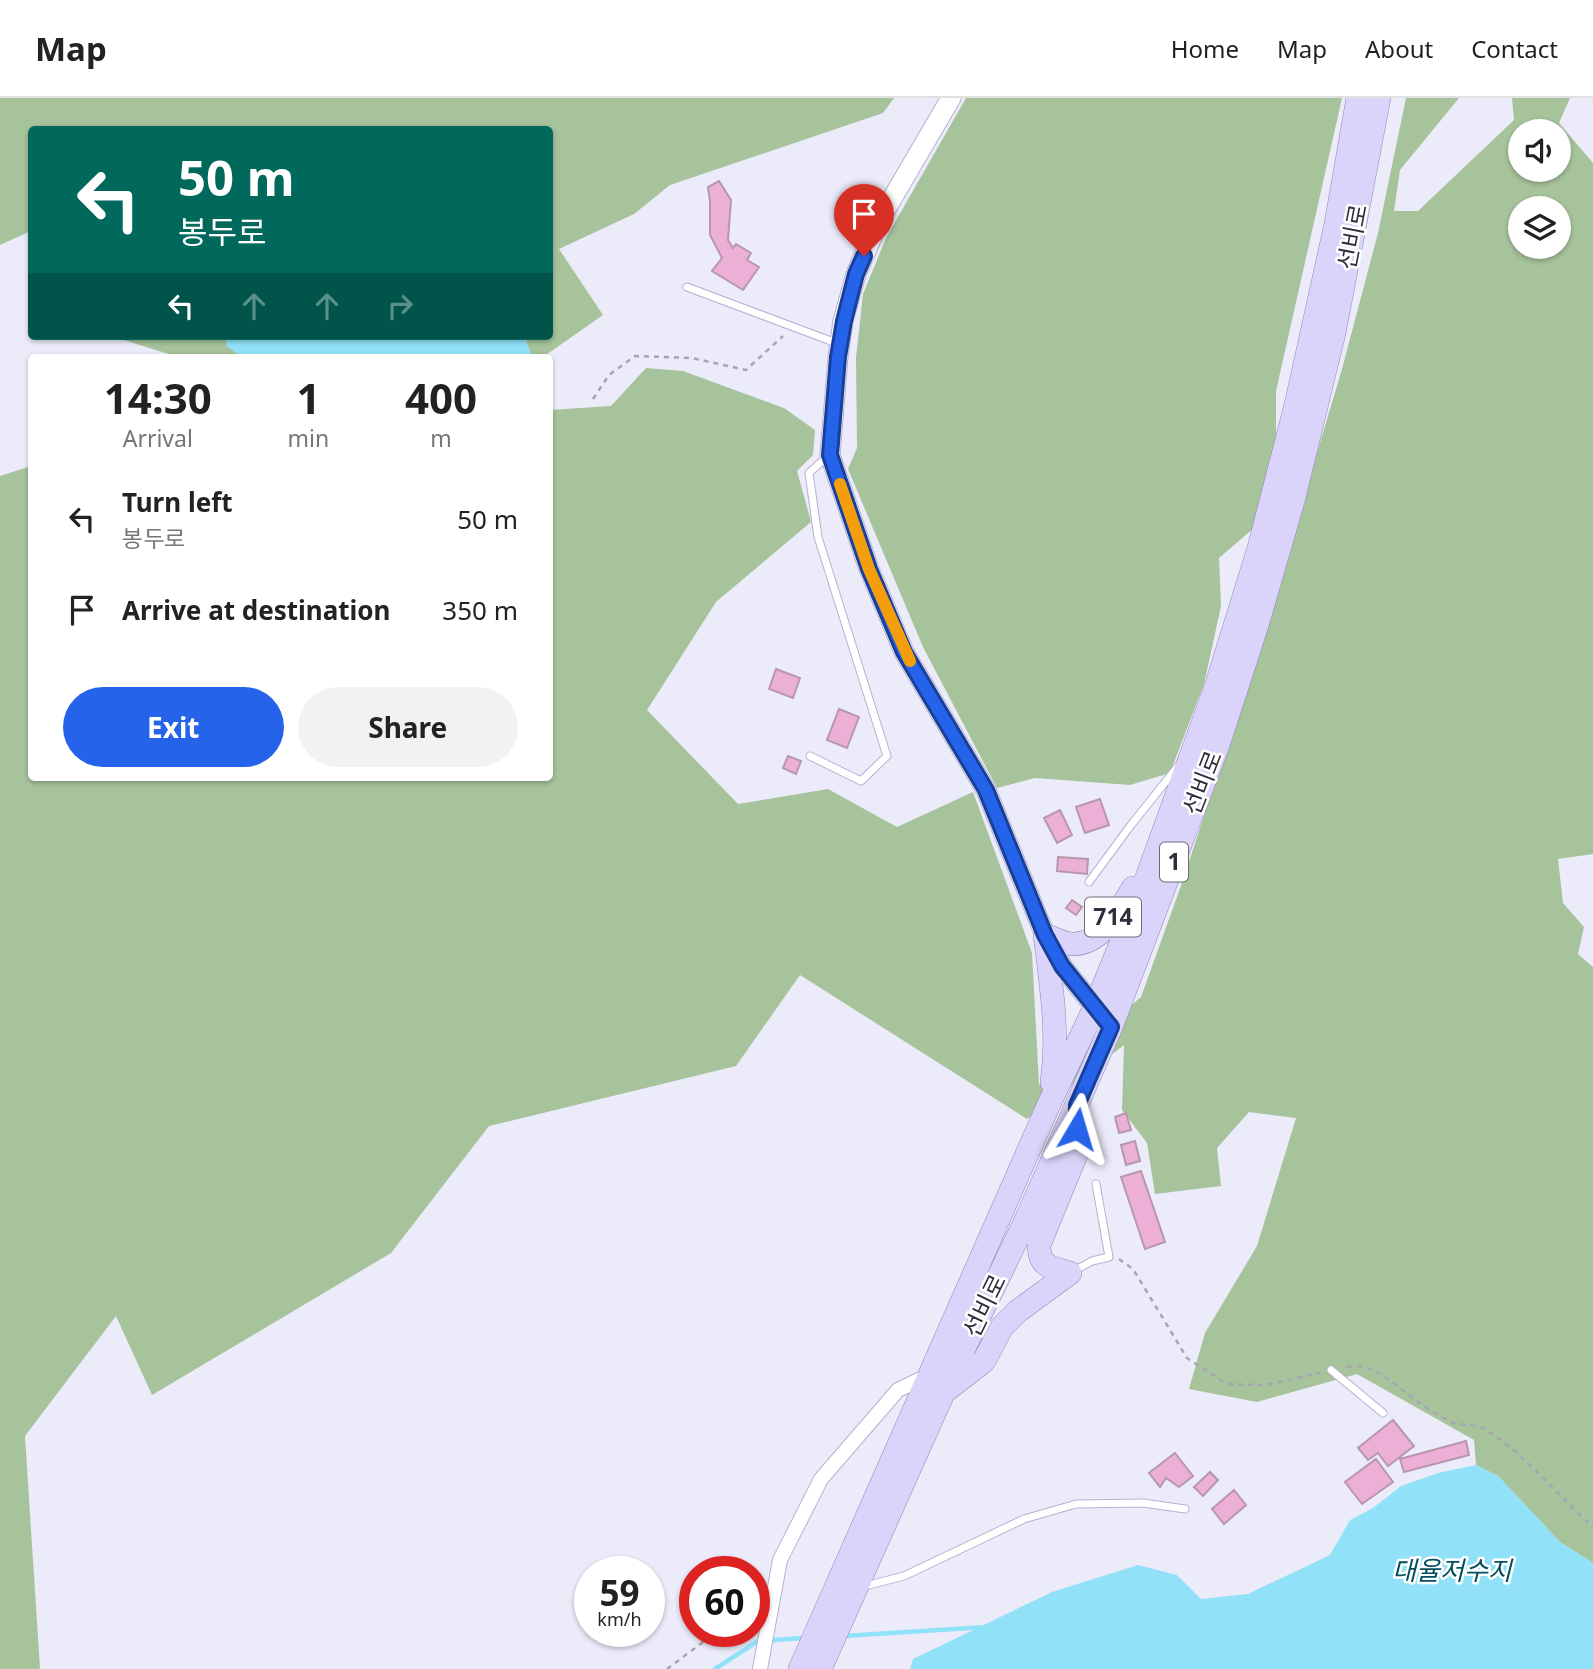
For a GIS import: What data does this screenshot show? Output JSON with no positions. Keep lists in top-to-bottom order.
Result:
{
  "streets": {
    "main road": ["선비로", "1", "714"]
  },
  "crossings": [
    ["선비로", "1"],
    ["선비로", "714"]
  ],
  "water": ["대율저수지"],
  "page": {
    "header": "Map",
    "nav": [
      "Home",
      "Map",
      "About",
      "Contact"
    ],
    "turn": ["50 m", "봉두로"],
    "eta": [
      "14:30",
      "Arrival",
      "1",
      "min",
      "400",
      "m"
    ],
    "list": [
      {
        "name": "Turn left",
        "note": "봉두로",
        "value": "50 m"
      },
      {
        "name": "Arrive at destination",
        "value": "350 m"
      }
    ],
    "buttons": ["Exit", "Share"],
    "speed": "59 km/h",
    "limit": "60"
  }
}
